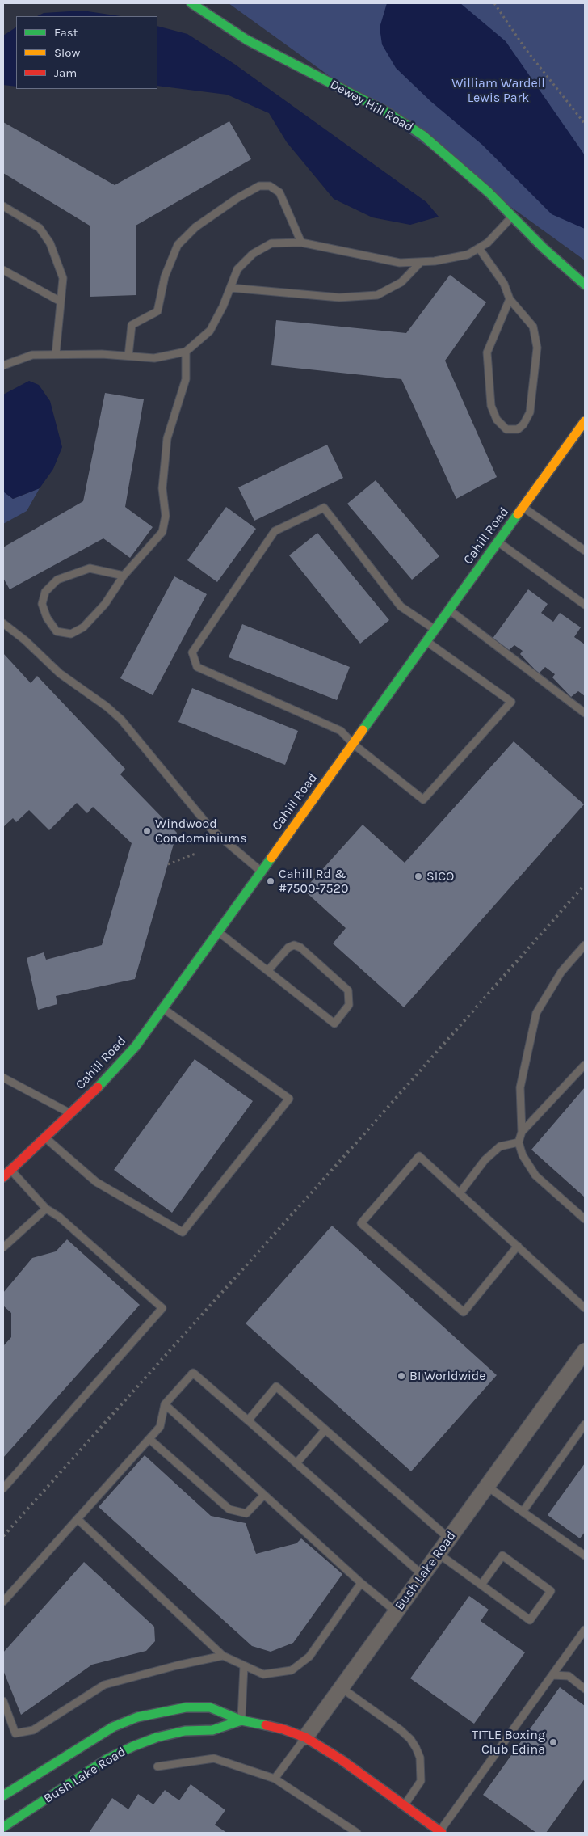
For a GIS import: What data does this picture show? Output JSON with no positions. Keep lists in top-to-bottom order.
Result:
{
  "streets": {
    "street": ["Dewey Hill Road", "Cahill Road", "Bush Lake Road"]
  },
  "parks": ["William Wardell Lewis Park"],
  "places": [
    "Windwood Condominiums",
    "SICO",
    "Cahill Rd & #7500-7520",
    "BI Worldwide",
    "TITLE Boxing Club Edina"
  ],
  "legend": ["Fast", "Slow", "Jam"]
}
